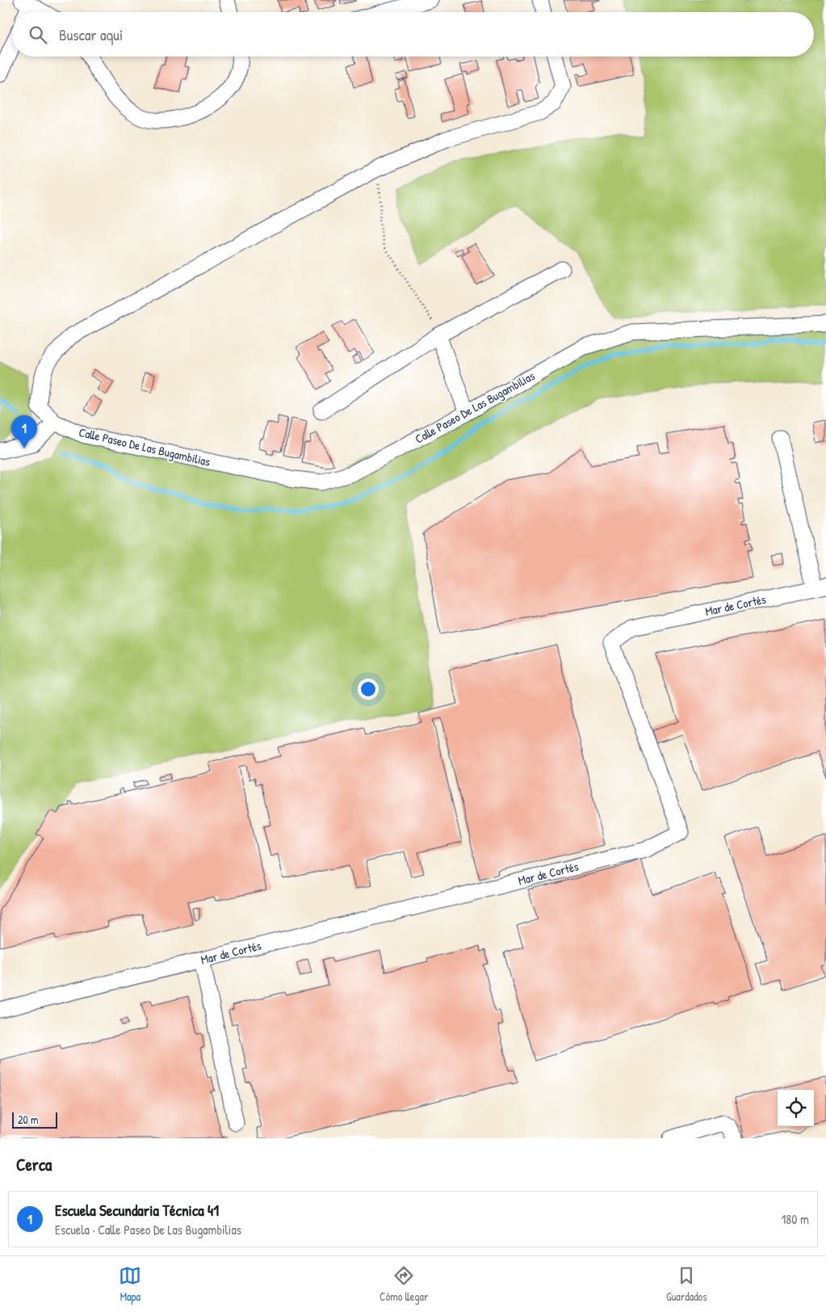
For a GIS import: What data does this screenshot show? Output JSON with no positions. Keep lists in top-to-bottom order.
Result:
{
  "streets": {
    "street": ["Calle Paseo De Las Bugambilias", "Mar de Cortés"]
  },
  "scale_bar": "20 m",
  "page": {
    "search": "Buscar aquí",
    "pins": "1",
    "scale": "20 m",
    "heading": "Cerca",
    "list": [
      {
        "mark": "1",
        "name": "Escuela Secundaria Técnica 41",
        "note": "Escuela · Calle Paseo De Las Bugambilias",
        "value": "180 m"
      }
    ],
    "nav": ["Mapa", "Cómo llegar", "Guardados"]
  }
}
